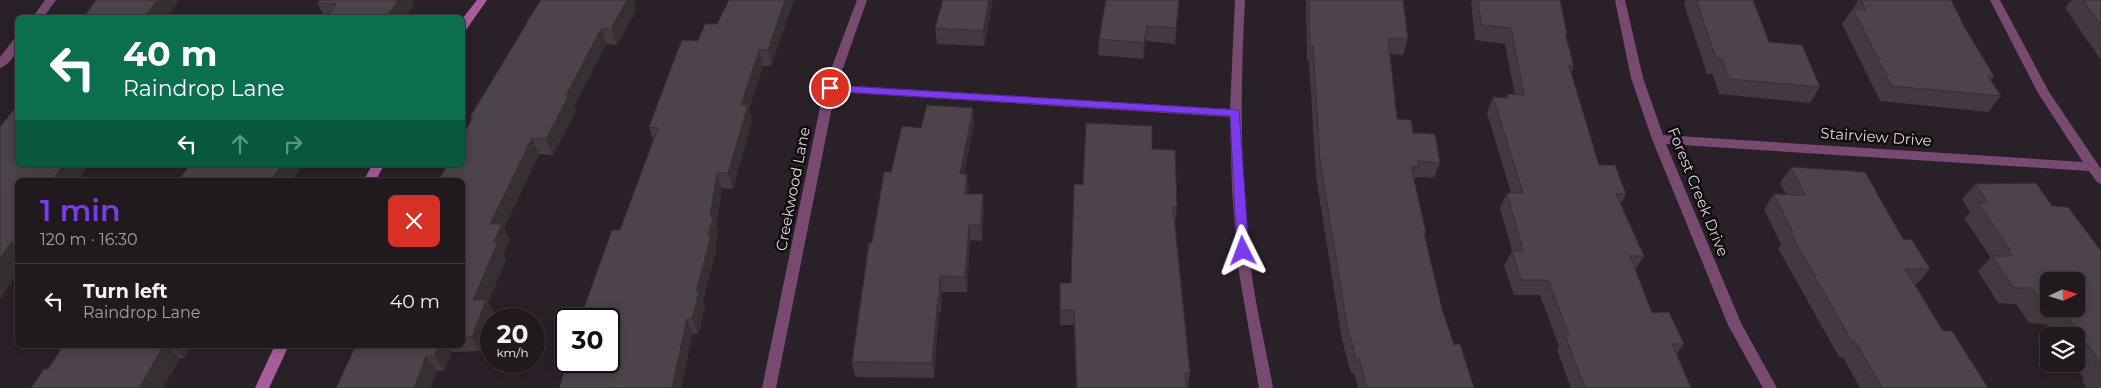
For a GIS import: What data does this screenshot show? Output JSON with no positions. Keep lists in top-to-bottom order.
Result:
{
  "streets": {
    "street": ["Stairview Drive", "Creekwood Lane", "Forest Creek Drive"]
  },
  "crossings": [
    ["Stairview Drive", "Forest Creek Drive"]
  ],
  "north": "right",
  "page": {
    "turn": ["40 m", "Raindrop Lane"],
    "heading": ["1 min", "120 m · 16:30"],
    "list": [
      {
        "name": "Turn left",
        "note": "Raindrop Lane",
        "value": "40 m"
      }
    ],
    "speed": "20 km/h",
    "limit": "30"
  }
}
